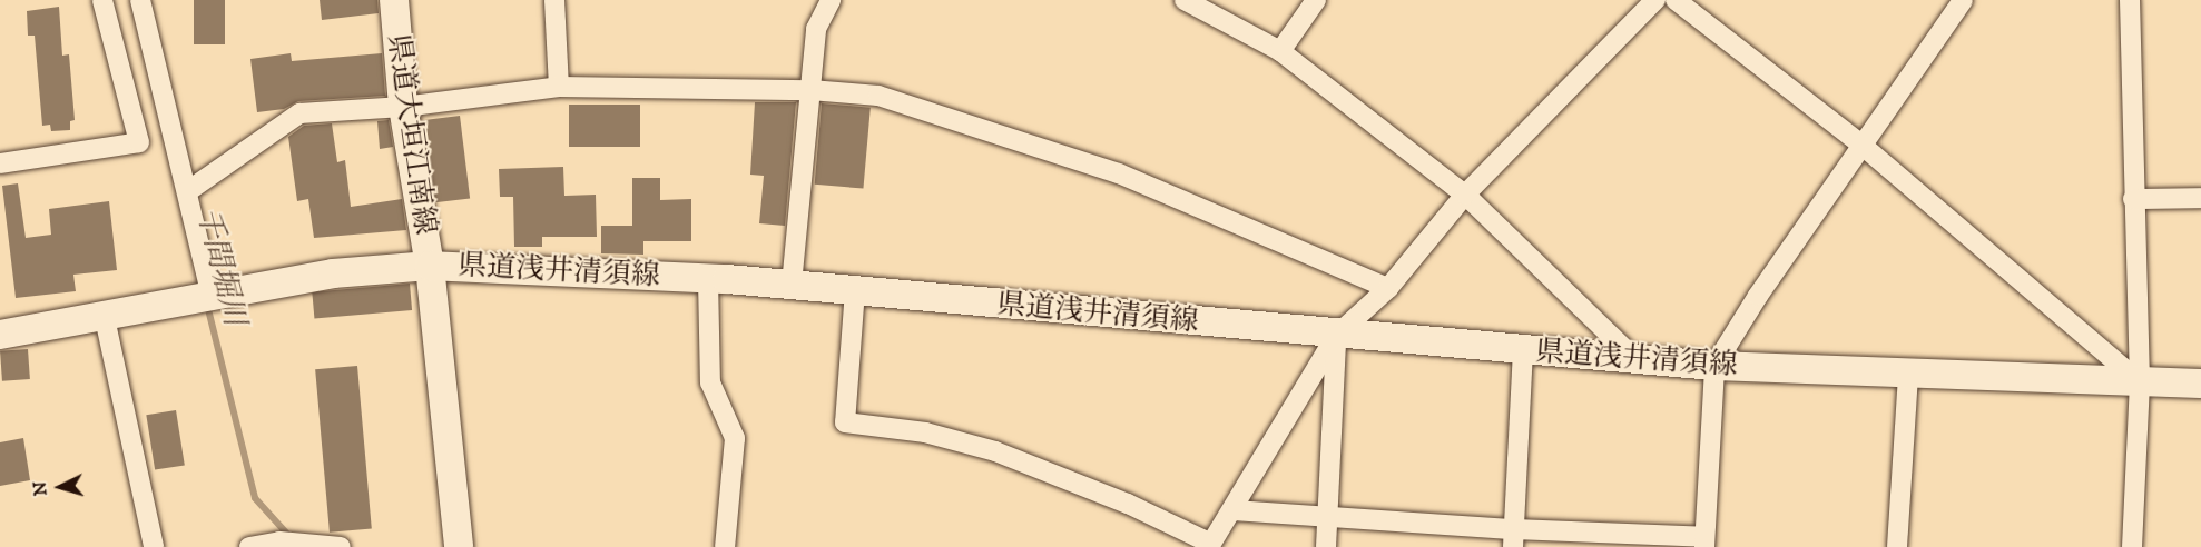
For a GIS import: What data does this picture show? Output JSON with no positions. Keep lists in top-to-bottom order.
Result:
{
  "streets": {
    "main road": ["県道大垣江南線", "県道浅井清須線"]
  },
  "crossings": [
    ["県道大垣江南線", "県道浅井清須線"]
  ],
  "water": ["千間堀川"],
  "north": "left"
}
